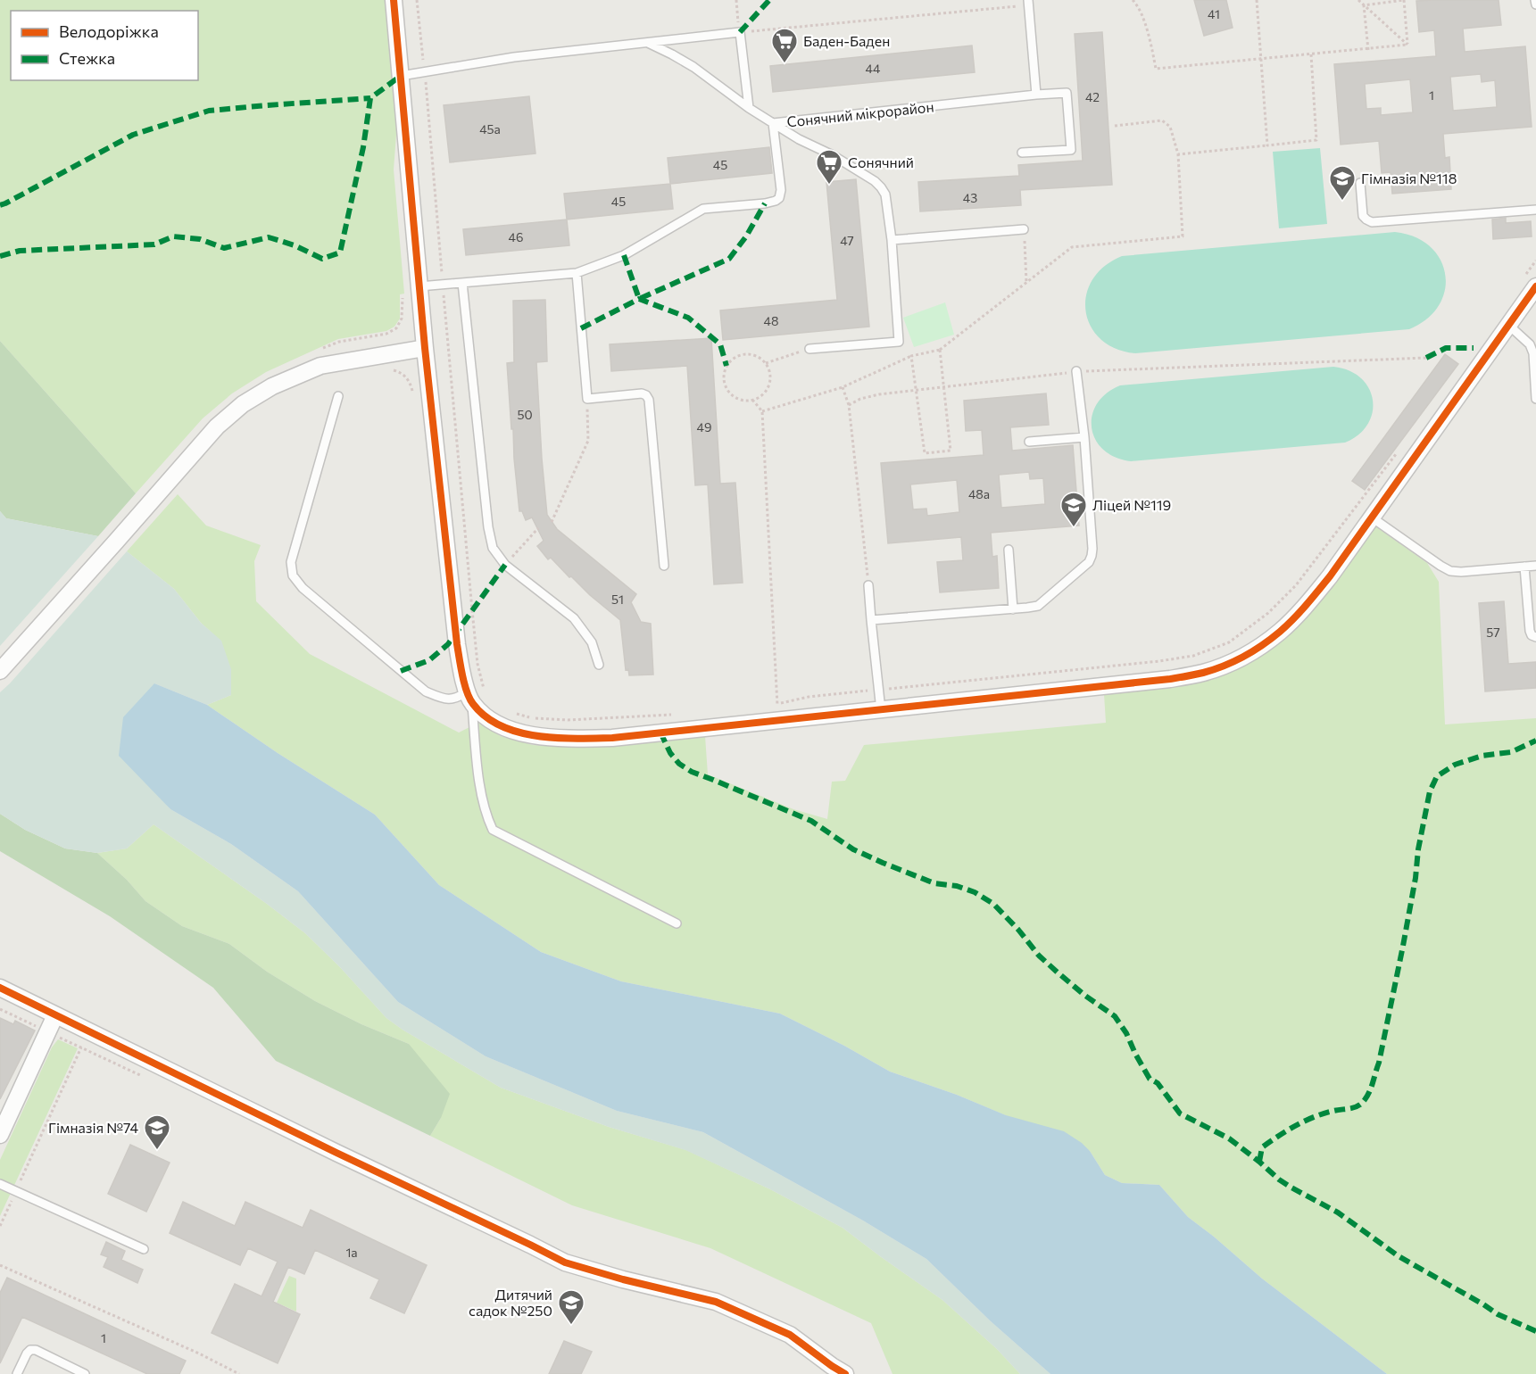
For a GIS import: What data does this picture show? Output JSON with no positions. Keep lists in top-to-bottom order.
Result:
{
  "streets": {
    "lane": ["Сонячний мікрорайон"]
  },
  "places": {
    "supermarket": ["Баден-Баден", "Сонячний"],
    "school or university": [
      "Гімназія №118",
      "Ліцей №119",
      "Гімназія №74",
      "Дитячий садок №250"
    ]
  },
  "house_numbers": [
    "41",
    "44",
    "1",
    "42",
    "45а",
    "45",
    "43",
    "45",
    "46",
    "47",
    "48",
    "50",
    "49",
    "48а",
    "51",
    "57",
    "1а",
    "1"
  ],
  "legend": ["Велодоріжка", "Стежка"]
}
